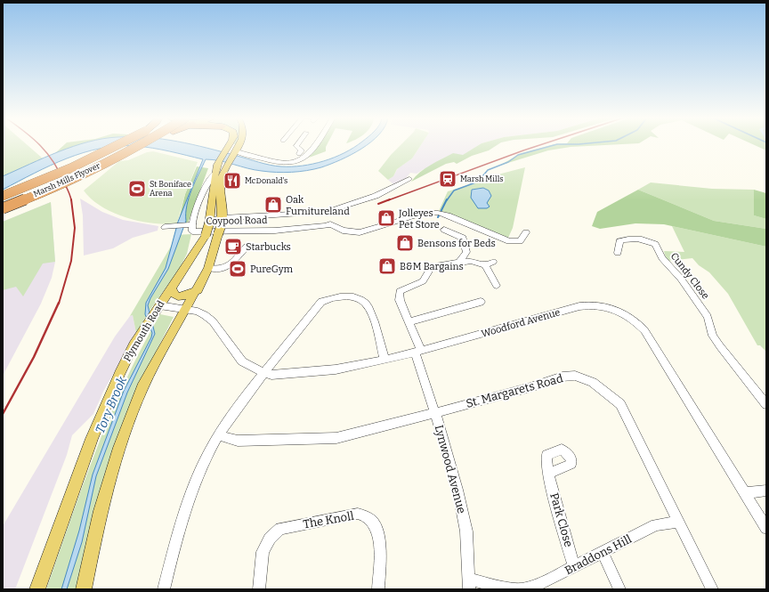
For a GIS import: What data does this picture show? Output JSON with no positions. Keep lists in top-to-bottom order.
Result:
{
  "streets": {
    "highway": ["Marsh Mills Flyover"],
    "main road": ["Plymouth Road"],
    "street": [
      "Coypool Road",
      "Cundy Close",
      "Woodford Avenue",
      "St. Margarets Road",
      "Lynwood Avenue",
      "The Knoll",
      "Park Close",
      "Braddons Hill"
    ]
  },
  "crossings": [
    ["Coypool Road", "Plymouth Road"],
    ["Woodford Avenue", "Plymouth Road"],
    ["Woodford Avenue", "Lynwood Avenue"],
    ["St. Margarets Road", "Lynwood Avenue"],
    ["St. Margarets Road", "Braddons Hill"],
    ["Park Close", "Braddons Hill"]
  ],
  "water": ["Tory Brook"],
  "places": {
    "station": ["Marsh Mills"],
    "restaurant": ["McDonald's"],
    "sports": ["St Boniface Arena", "PureGym"],
    "shop": [
      "Oak Furnitureland",
      "Jolleyes Pet Store",
      "Bensons for Beds",
      "B&M Bargains"
    ],
    "cafe": ["Starbucks"]
  }
}
